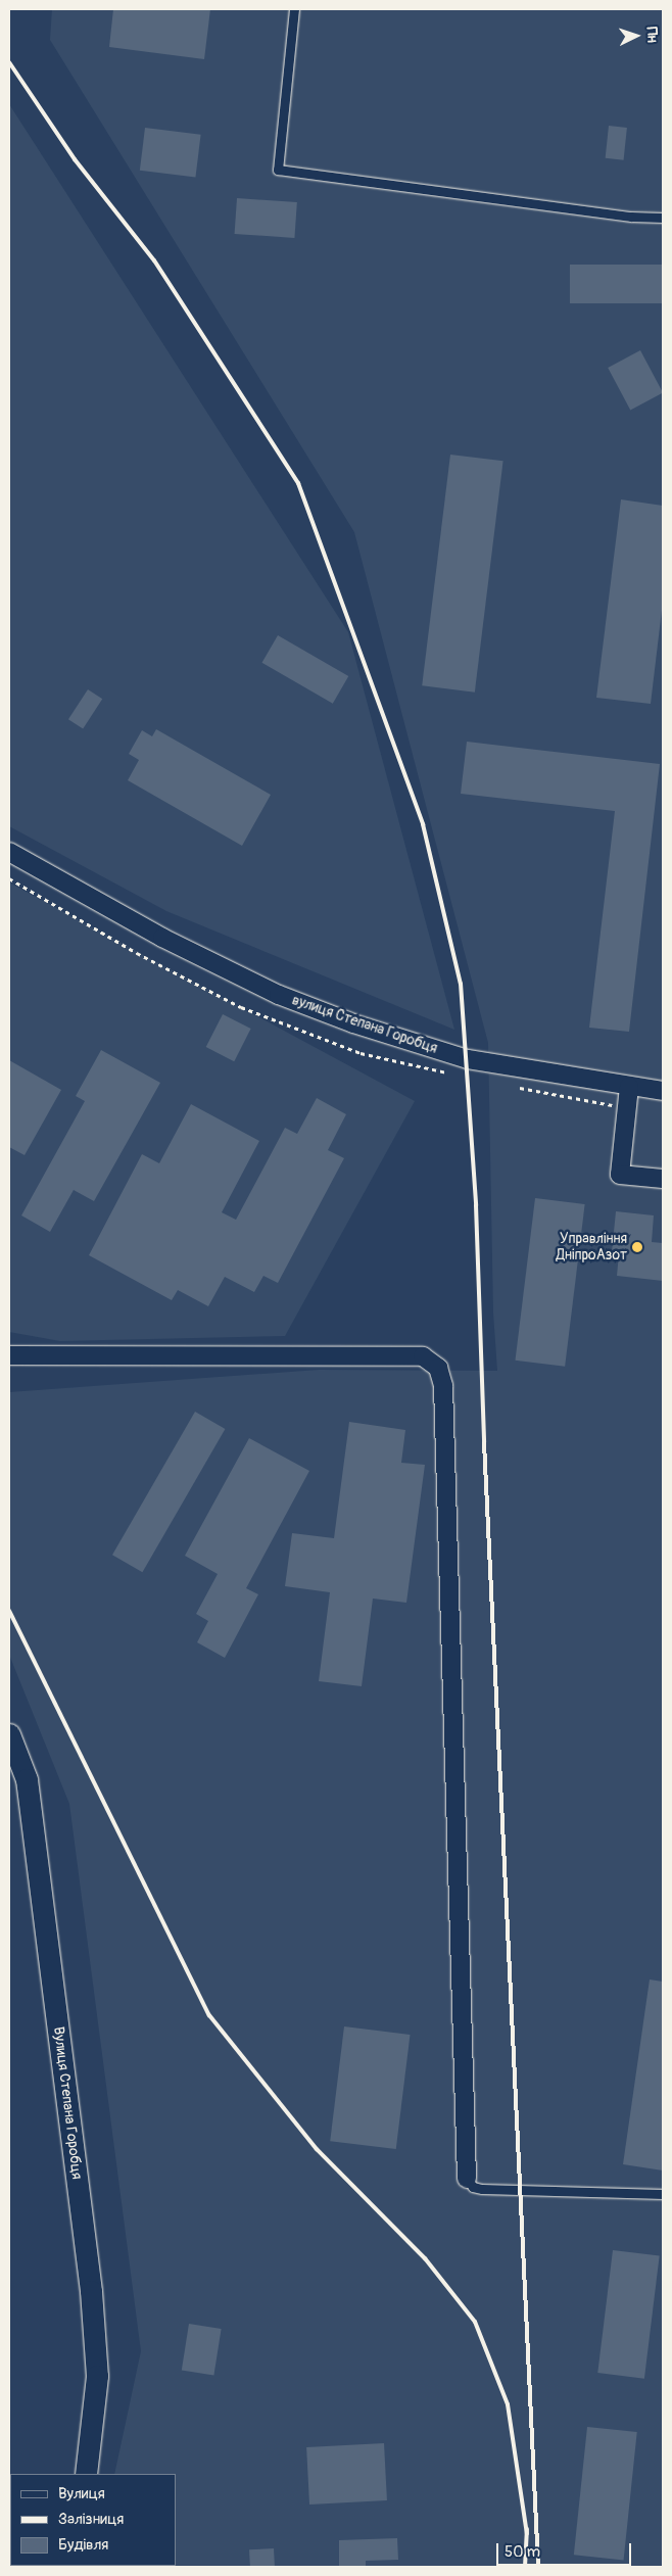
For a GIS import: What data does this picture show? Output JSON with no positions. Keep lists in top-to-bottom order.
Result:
{
  "streets": {
    "street": ["вулиця Степана Горобця", "Вулиця Степана Горобця"]
  },
  "places": ["Управління ДніпроАзот"],
  "legend": ["Вулиця", "Залізниця", "Будівля"],
  "scale_bar": "50 m",
  "north": "right"
}
